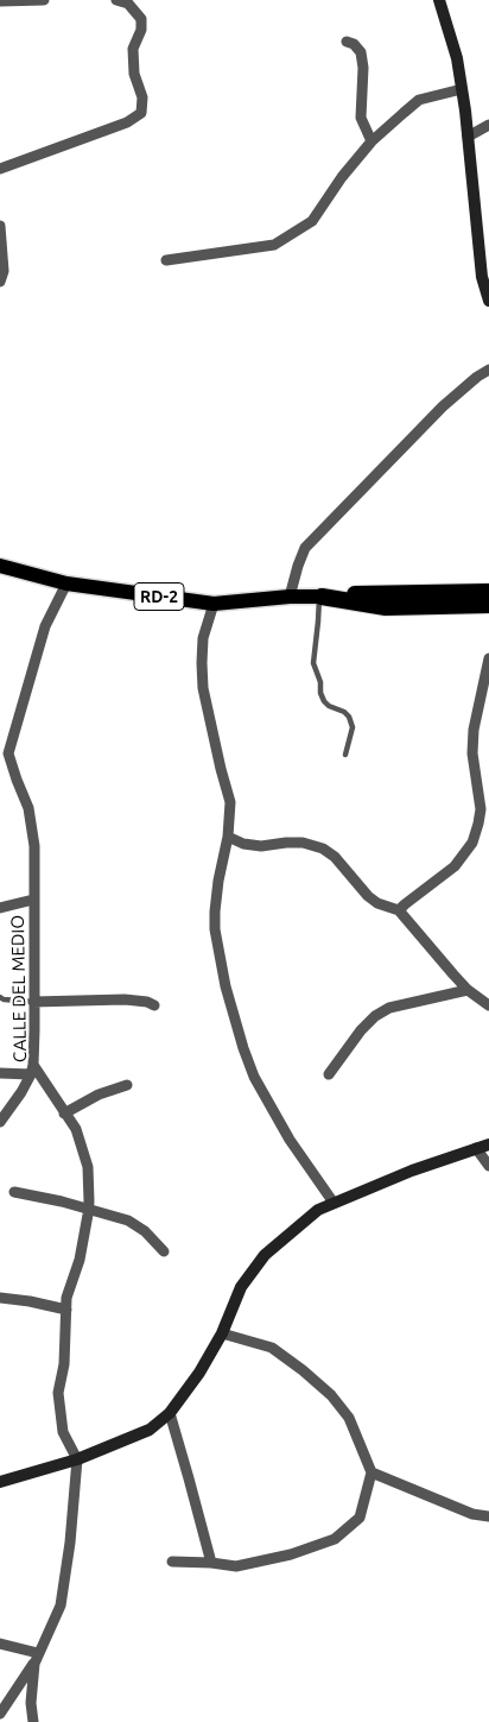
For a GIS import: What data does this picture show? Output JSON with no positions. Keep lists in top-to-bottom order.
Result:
{
  "streets": {
    "highway": ["RD-2"],
    "street": ["CALLE DEL MEDIO"]
  },
  "crossings": [
    ["RD-2", "CALLE DEL MEDIO"]
  ]
}
